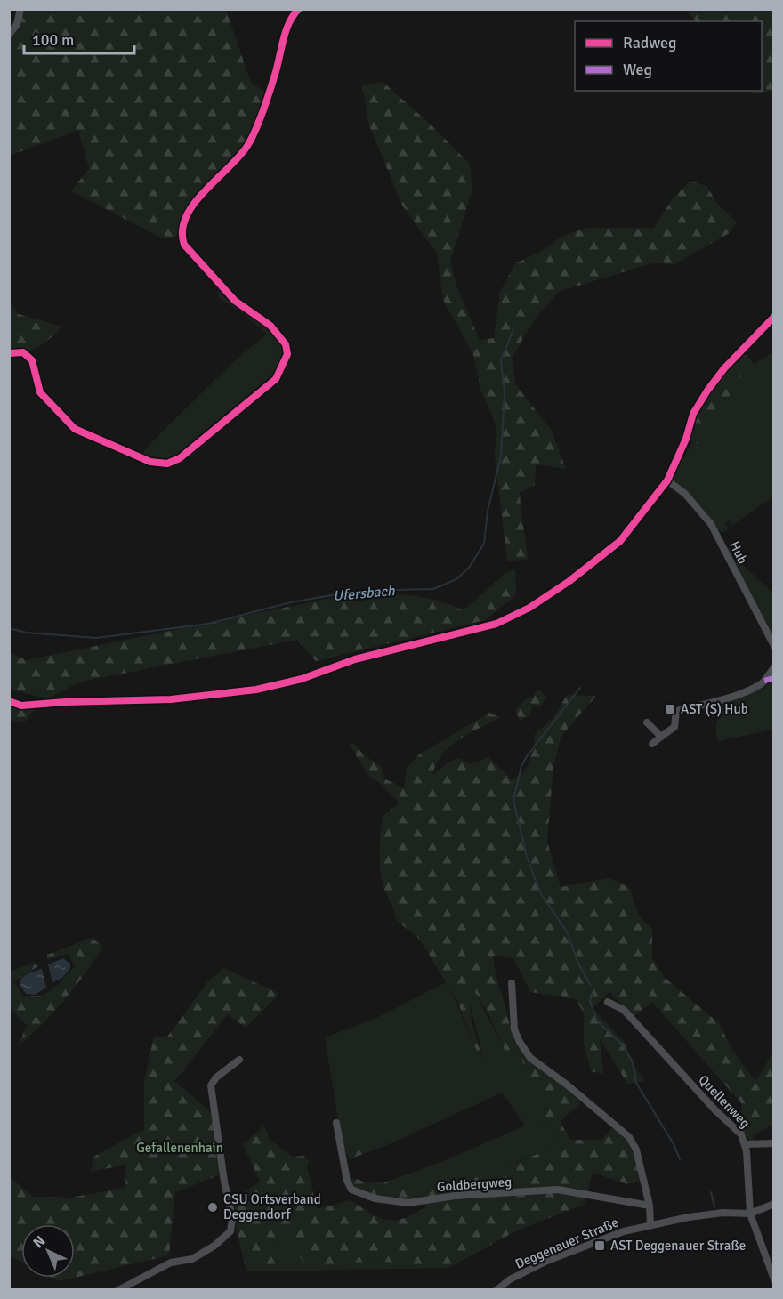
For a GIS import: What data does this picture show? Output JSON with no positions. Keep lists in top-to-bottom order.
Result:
{
  "streets": {
    "street": [
      "Hub",
      "Quellenweg",
      "Goldbergweg",
      "Deggenauer Straße"
    ]
  },
  "crossings": [
    ["Quellenweg", "Deggenauer Straße"]
  ],
  "water": ["Ufersbach"],
  "parks": ["Gefallenenhain"],
  "places": {
    "transit": ["AST (S) Hub", "AST Deggenauer Straße"],
    "other": ["CSU Ortsverband Deggendorf"]
  },
  "legend": ["Radweg", "Weg"],
  "scale_bar": "100 m",
  "north": "top left"
}
